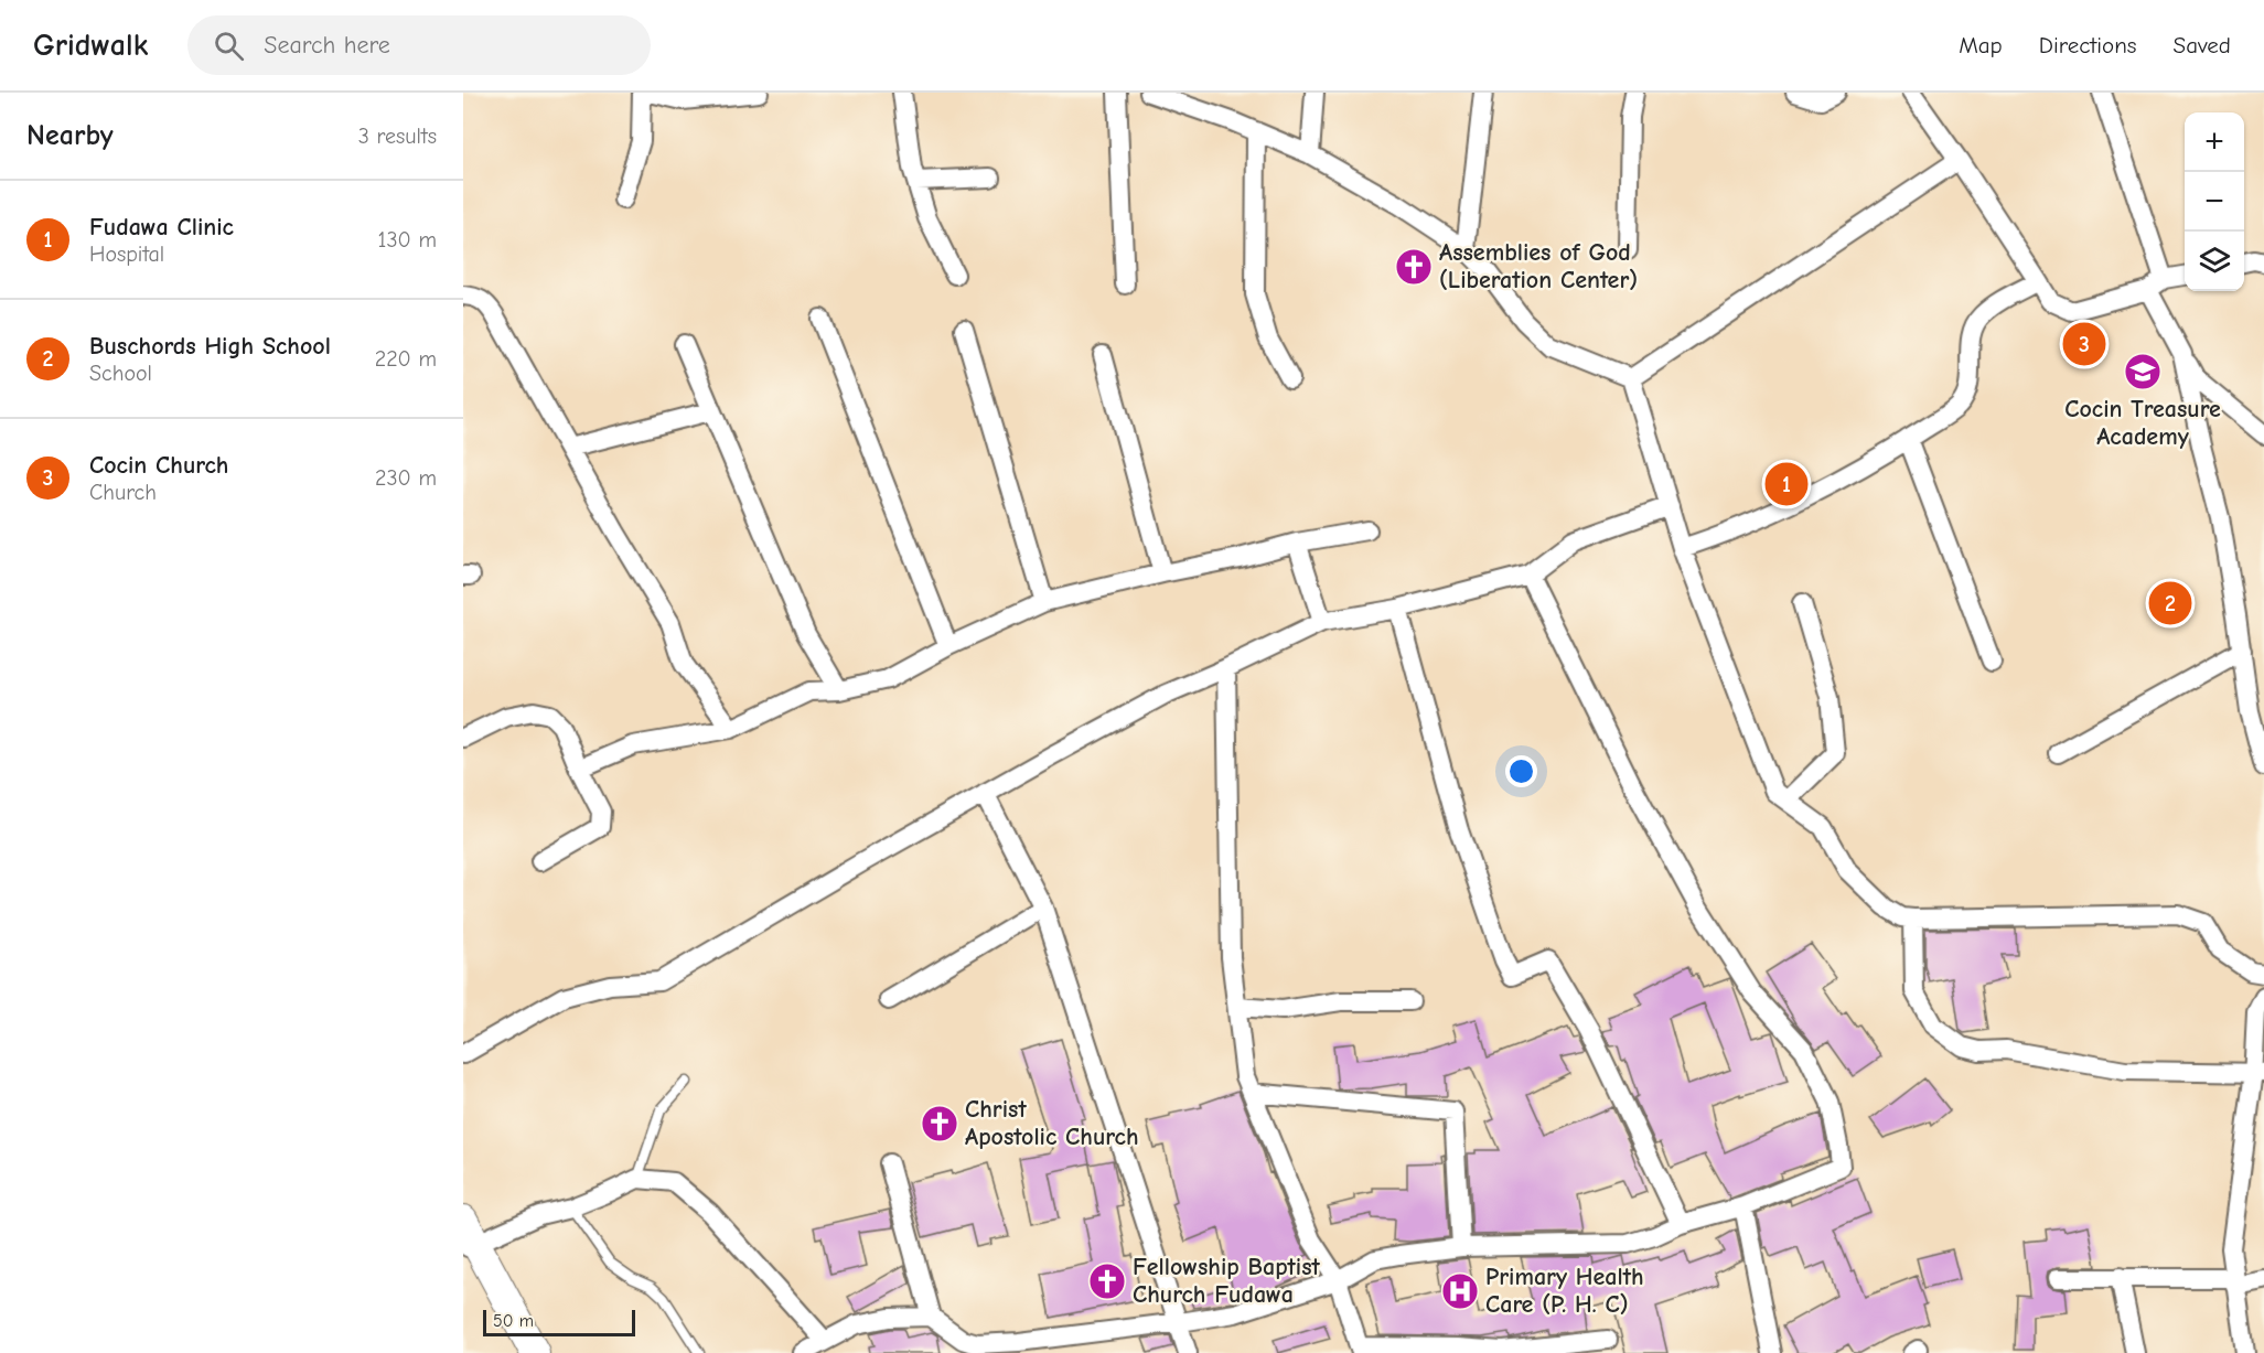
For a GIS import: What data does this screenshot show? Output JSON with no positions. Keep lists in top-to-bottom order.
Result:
{
  "places": {
    "church": ["Assemblies of God (Liberation Center)", "Christ Apostolic Church", "Fellowship Baptist Church Fudawa"],
    "school or university": ["Cocin Treasure Academy"],
    "hospital": ["Primary Health Care (P. H. C)"]
  },
  "scale_bar": "50 m",
  "page": {
    "header": "Gridwalk",
    "search": "Search here",
    "nav": ["Map", "Directions", "Saved"],
    "heading": ["Nearby", "3 results"],
    "map_buttons": ["+", "−"],
    "list": [
      {
        "mark": "1",
        "name": "Fudawa Clinic",
        "note": "Hospital",
        "value": "130 m"
      },
      {
        "mark": "2",
        "name": "Buschords High School",
        "note": "School",
        "value": "220 m"
      },
      {
        "mark": "3",
        "name": "Cocin Church",
        "note": "Church",
        "value": "230 m"
      }
    ],
    "pins": ["3", "1", "2"],
    "scale": "50 m"
  }
}
